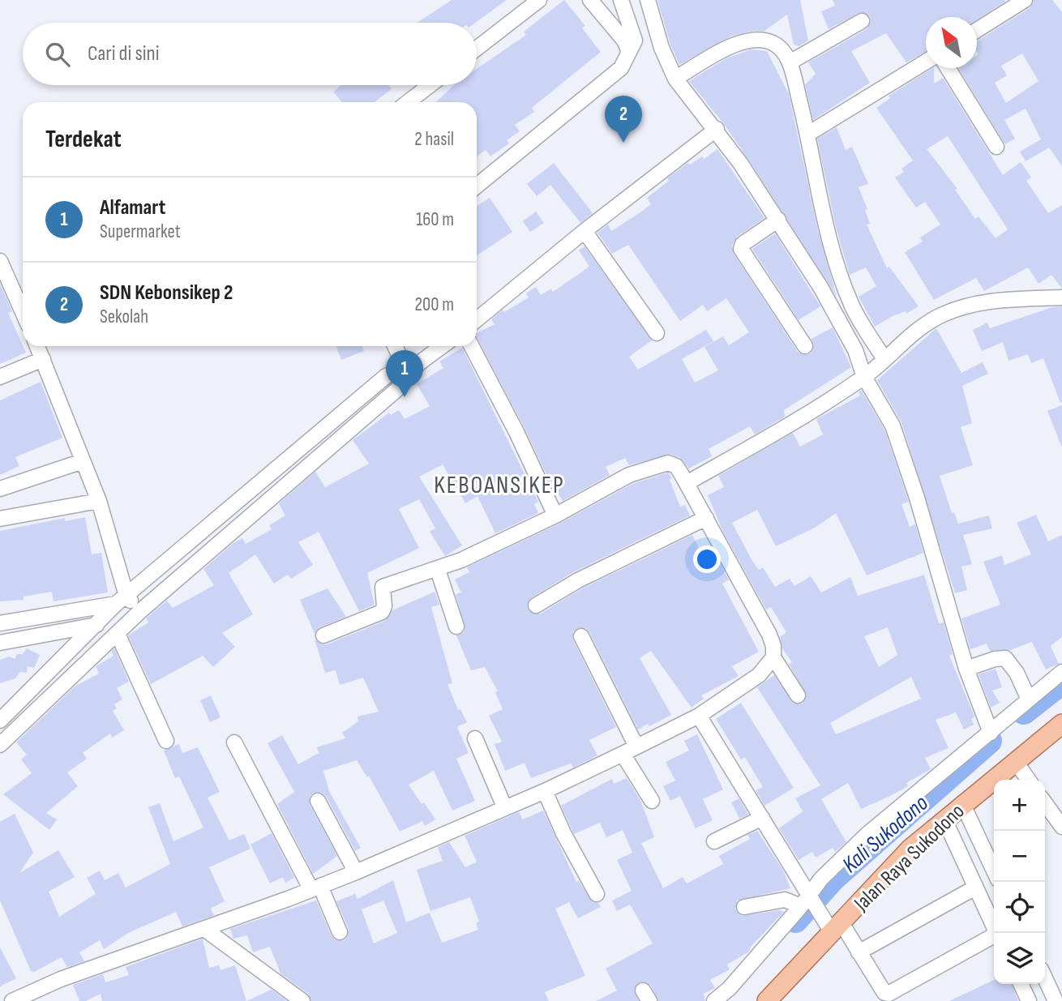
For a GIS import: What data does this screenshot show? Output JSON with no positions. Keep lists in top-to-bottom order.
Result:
{
  "streets": {
    "main road": ["Jalan Raya Sukodono"]
  },
  "districts": ["KEBOANSIKEP"],
  "water": ["Kali Sukodono"],
  "north": "top left",
  "page": {
    "search": "Cari di sini",
    "pins": ["2", "1"],
    "heading": ["Terdekat", "2 hasil"],
    "list": [
      {
        "mark": "1",
        "name": "Alfamart",
        "note": "Supermarket",
        "value": "160 m"
      },
      {
        "mark": "2",
        "name": "SDN Kebonsikep 2",
        "note": "Sekolah",
        "value": "200 m"
      }
    ],
    "map_buttons": ["+", "−"]
  }
}
